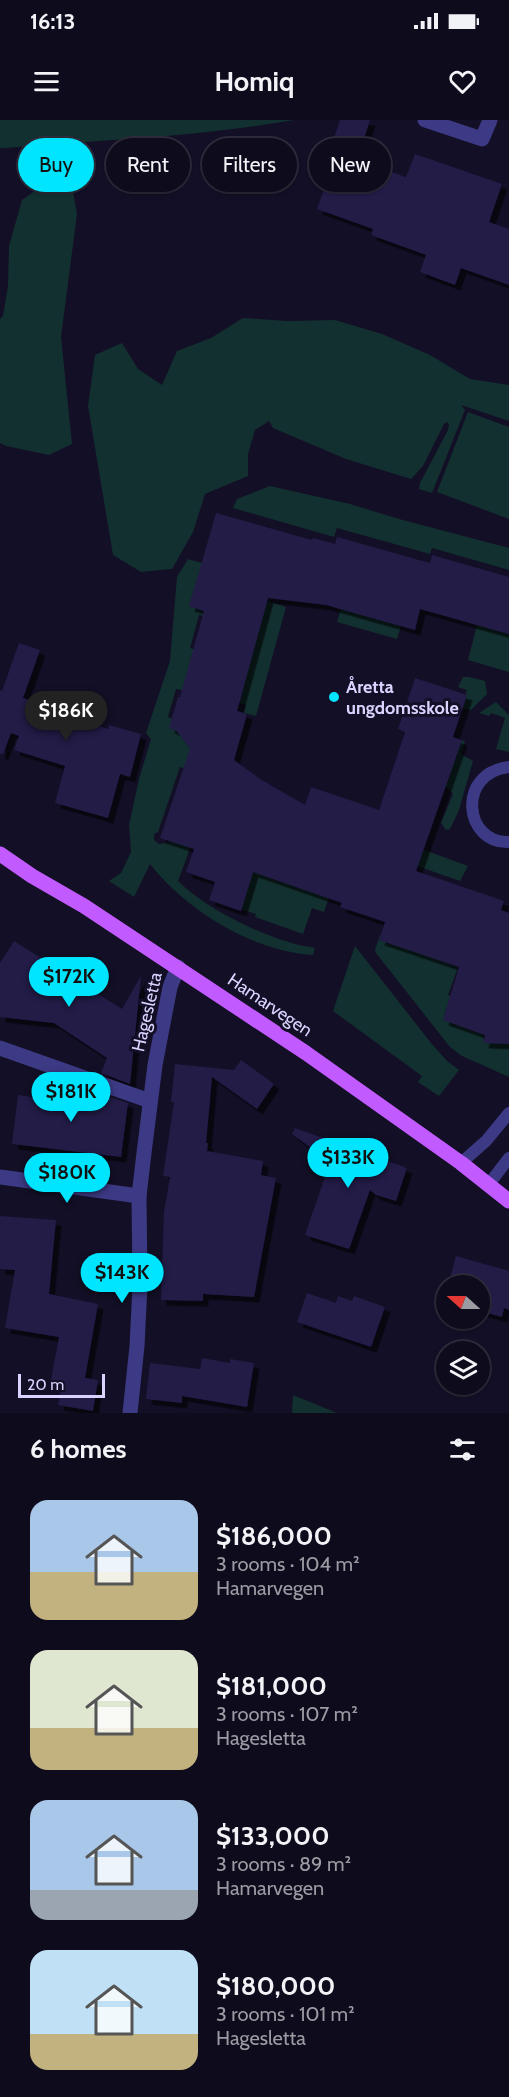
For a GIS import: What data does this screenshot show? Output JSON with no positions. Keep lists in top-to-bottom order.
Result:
{
  "streets": {
    "main road": ["Hamarvegen"],
    "street": ["Hagesletta"]
  },
  "crossings": [
    ["Hamarvegen", "Hagesletta"]
  ],
  "places": ["Åretta ungdomsskole"],
  "scale_bar": "20 m",
  "north": "left",
  "page": {
    "status": "16:13",
    "header": "Homiq",
    "chip": [
      "Buy",
      "Rent",
      "Filters",
      "New"
    ],
    "price": [
      "$186K",
      "$172K",
      "$181K",
      "$133K",
      "$180K",
      "$143K"
    ],
    "scale": "20 m",
    "heading": "6 homes",
    "list": [
      {
        "name": "$186,000",
        "note": "3 rooms · 104 m² · Hamarvegen"
      },
      {
        "name": "$181,000",
        "note": "3 rooms · 107 m² · Hagesletta"
      },
      {
        "name": "$133,000",
        "note": "3 rooms · 89 m² · Hamarvegen"
      },
      {
        "name": "$180,000",
        "note": "3 rooms · 101 m² · Hagesletta"
      }
    ]
  }
}
